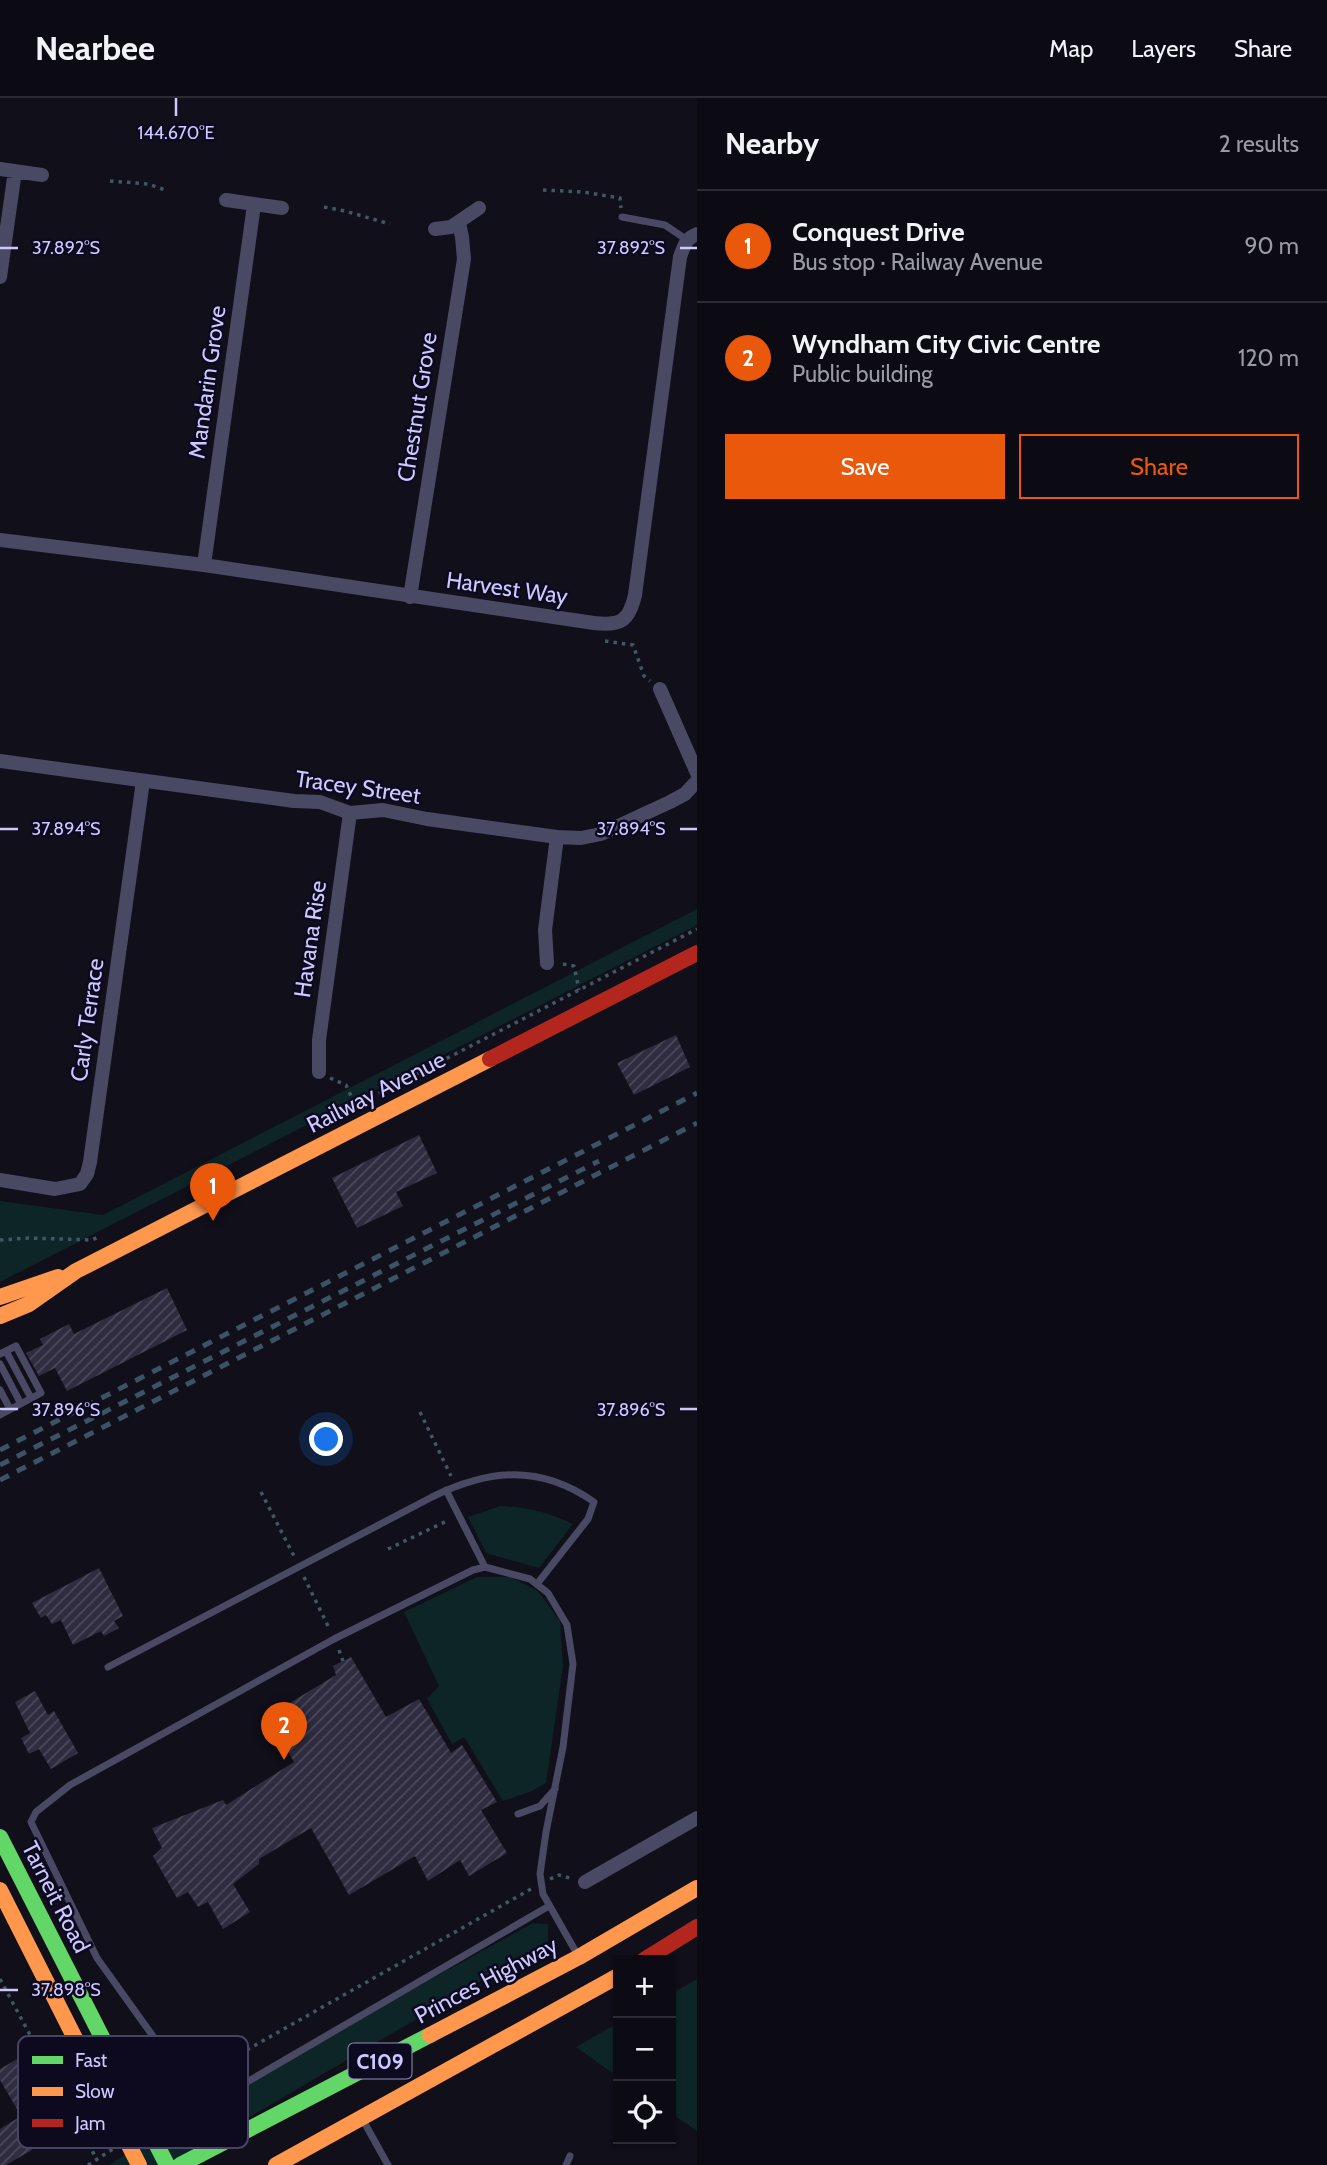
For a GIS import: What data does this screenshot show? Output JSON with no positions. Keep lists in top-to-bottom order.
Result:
{
  "streets": {
    "main road": [
      "Railway Avenue",
      "Tarneit Road",
      "Princes Highway",
      "C109"
    ],
    "street": [
      "Mandarin Grove",
      "Chestnut Grove",
      "Harvest Way",
      "Tracey Street",
      "Havana Rise",
      "Carly Terrace"
    ]
  },
  "crossings": [
    ["Mandarin Grove", "Harvest Way"],
    ["Chestnut Grove", "Harvest Way"],
    ["Tracey Street", "Havana Rise"],
    ["Tracey Street", "Carly Terrace"]
  ],
  "legend": ["Fast", "Slow", "Jam"],
  "page": {
    "header": "Nearbee",
    "nav": ["Map", "Layers", "Share"],
    "heading": ["Nearby", "2 results"],
    "list": [
      {
        "mark": "1",
        "name": "Conquest Drive",
        "note": "Bus stop · Railway Avenue",
        "value": "90 m"
      },
      {
        "mark": "2",
        "name": "Wyndham City Civic Centre",
        "note": "Public building",
        "value": "120 m"
      }
    ],
    "buttons": ["Save", "Share"],
    "pins": ["1", "2"],
    "map_buttons": ["+", "−"]
  },
  "coordinates": [
    "144.670°E",
    "37.892°S",
    "37.894°S",
    "37.896°S",
    "37.898°S"
  ]
}
